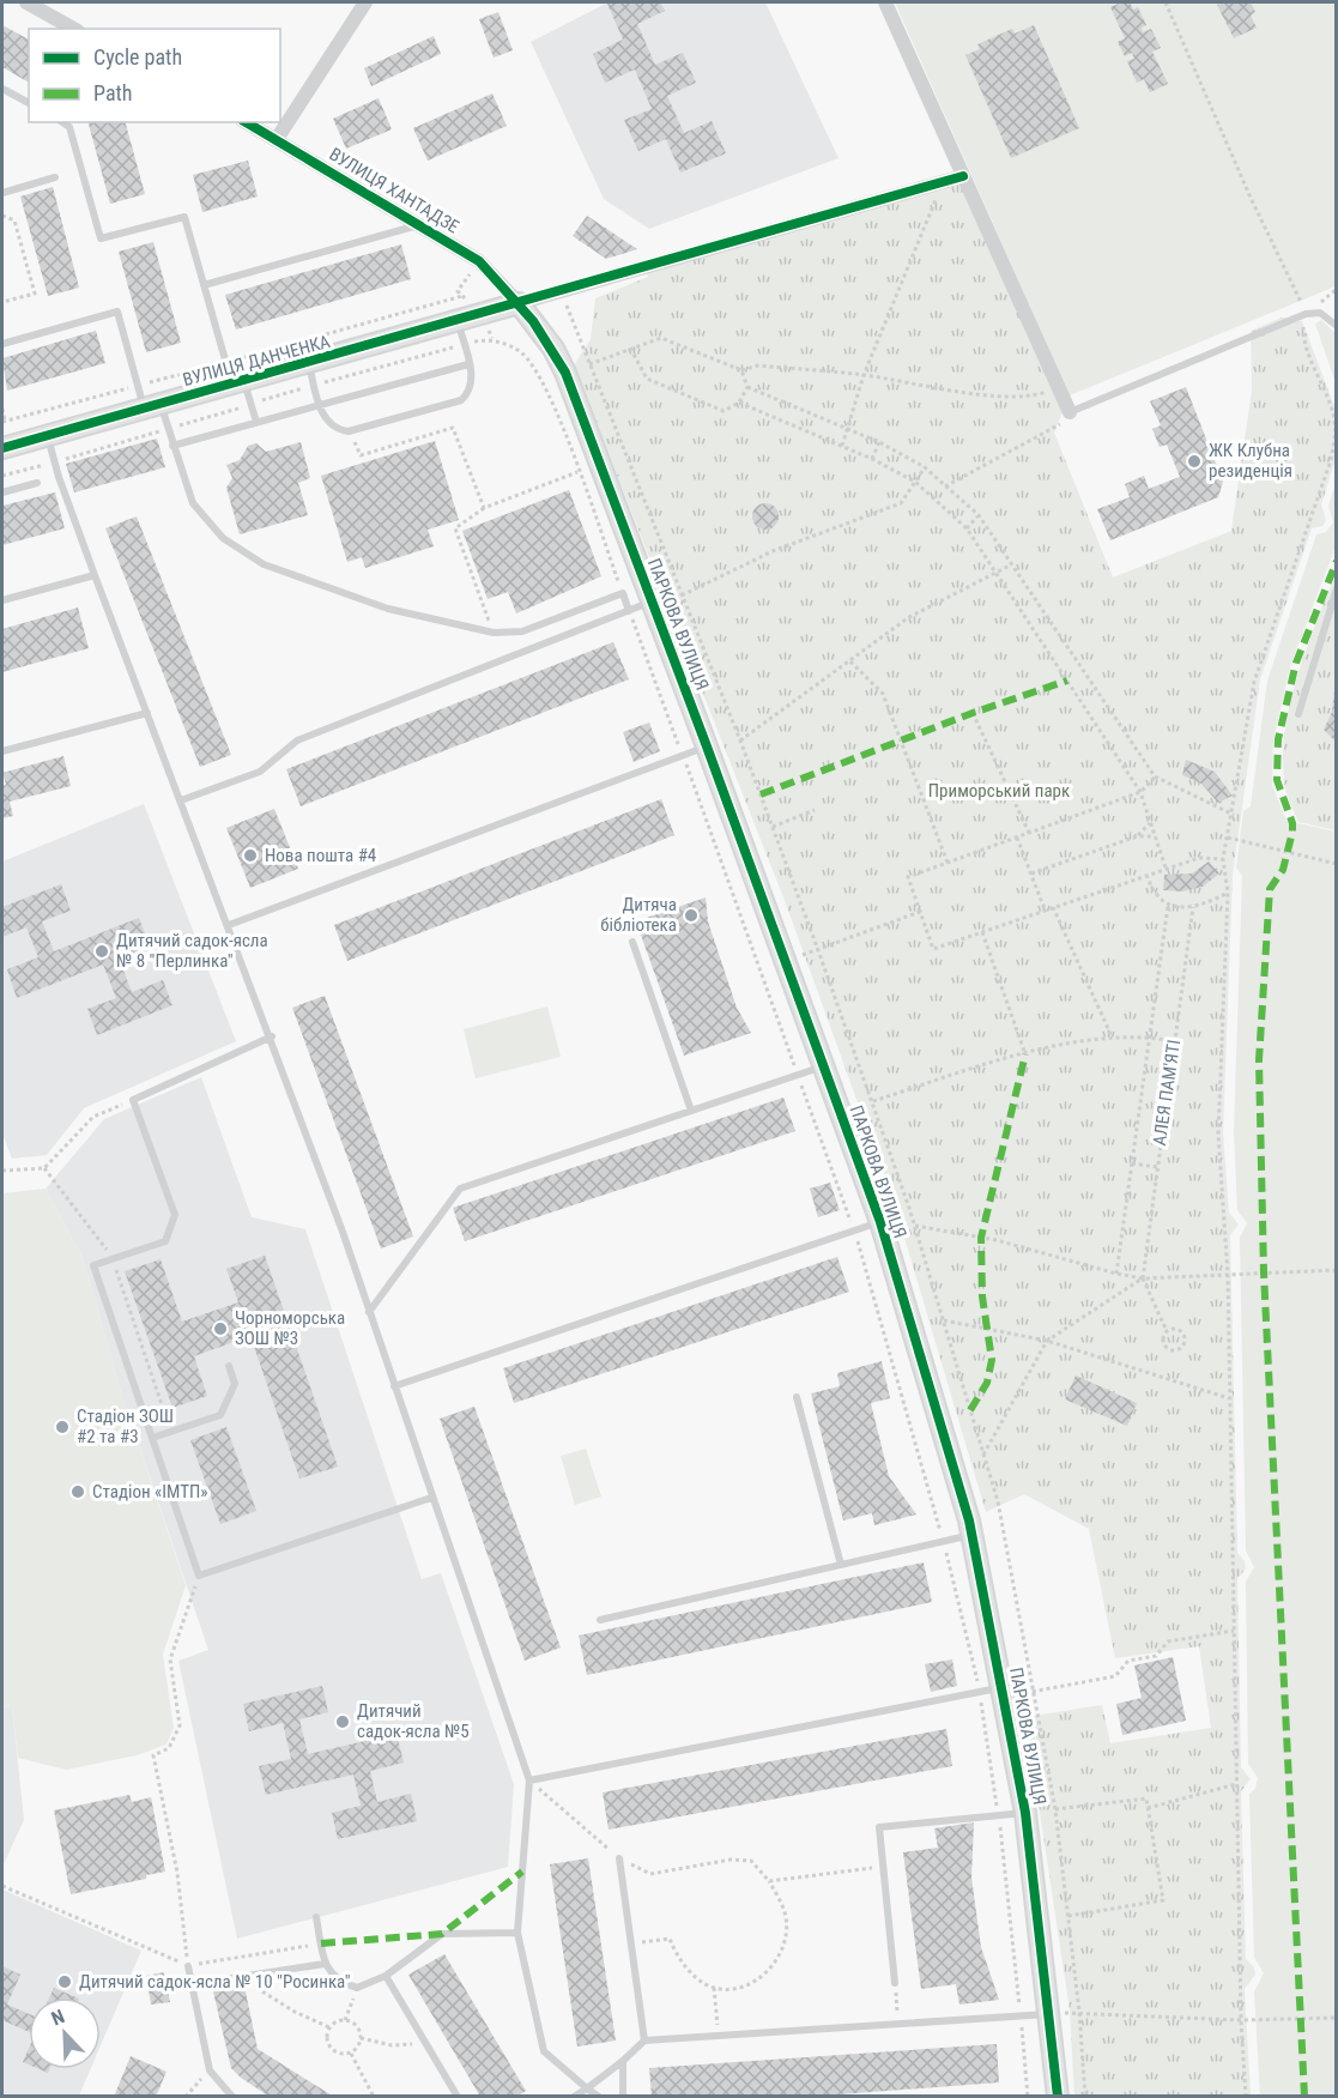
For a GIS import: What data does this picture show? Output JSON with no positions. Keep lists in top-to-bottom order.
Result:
{
  "streets": {
    "street": ["ВУЛИЦЯ ХАНТАДЗЕ", "ВУЛИЦЯ ДАНЧЕНКА", "ПАРКОВА ВУЛИЦЯ"],
    "path": ["АЛЕЯ ПАМ'ЯТІ"]
  },
  "crossings": [
    ["ВУЛИЦЯ ХАНТАДЗЕ", "ВУЛИЦЯ ДАНЧЕНКА"],
    ["ВУЛИЦЯ ХАНТАДЗЕ", "ПАРКОВА ВУЛИЦЯ"],
    ["ВУЛИЦЯ ДАНЧЕНКА", "ПАРКОВА ВУЛИЦЯ"]
  ],
  "parks": ["Приморський парк"],
  "places": [
    "ЖК Клубна резиденція",
    "Нова пошта #4",
    "Дитяча бібліотека",
    "Дитячий садок-ясла № 8 \"Перлинка\"",
    "Чорноморська ЗОШ №3",
    "Стадіон ЗОШ #2 та #3",
    "Стадіон «ІМТП»",
    "Дитячий садок-ясла №5",
    "Дитячий садок-ясла № 10 \"Росинка\""
  ],
  "legend": ["Cycle path", "Path"],
  "north": "top left"
}
